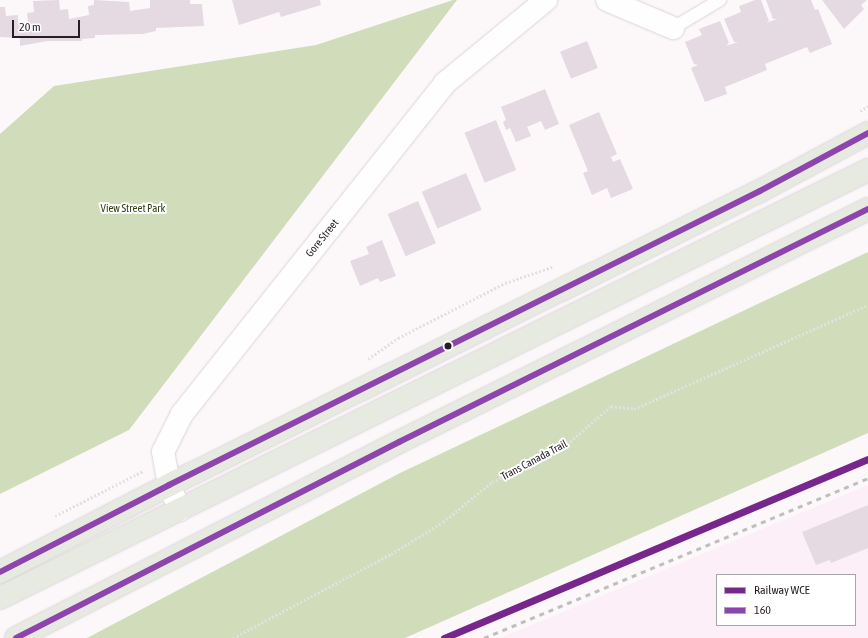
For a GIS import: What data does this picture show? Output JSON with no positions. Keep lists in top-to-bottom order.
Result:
{
  "streets": {
    "street": ["Gore Street"],
    "path": ["Trans Canada Trail"]
  },
  "parks": ["View Street Park"],
  "lines": ["transit line 160", "rail line WCE"],
  "legend": ["Railway WCE", "160"],
  "scale_bar": "20 m"
}
